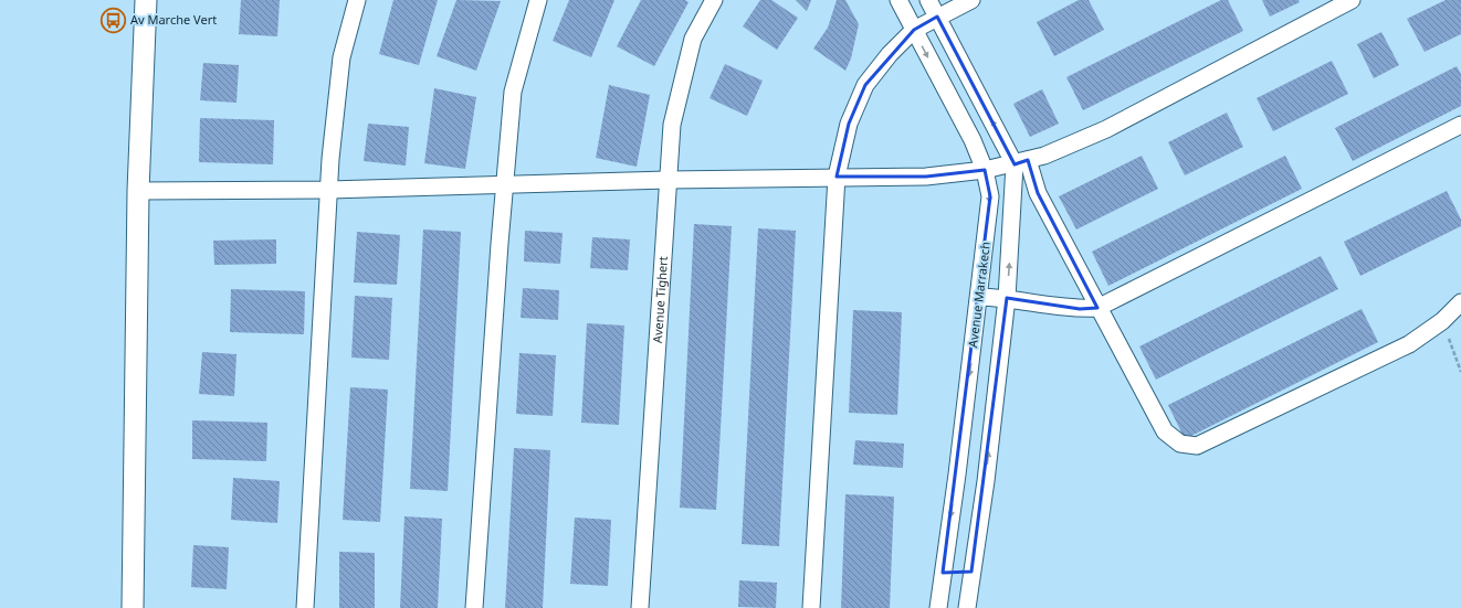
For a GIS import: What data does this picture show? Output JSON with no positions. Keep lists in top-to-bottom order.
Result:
{
  "streets": {
    "street": ["Avenue Marrakech", "Avenue Tighert"]
  },
  "places": {
    "bus stop": ["Av Marche Vert"]
  }
}
